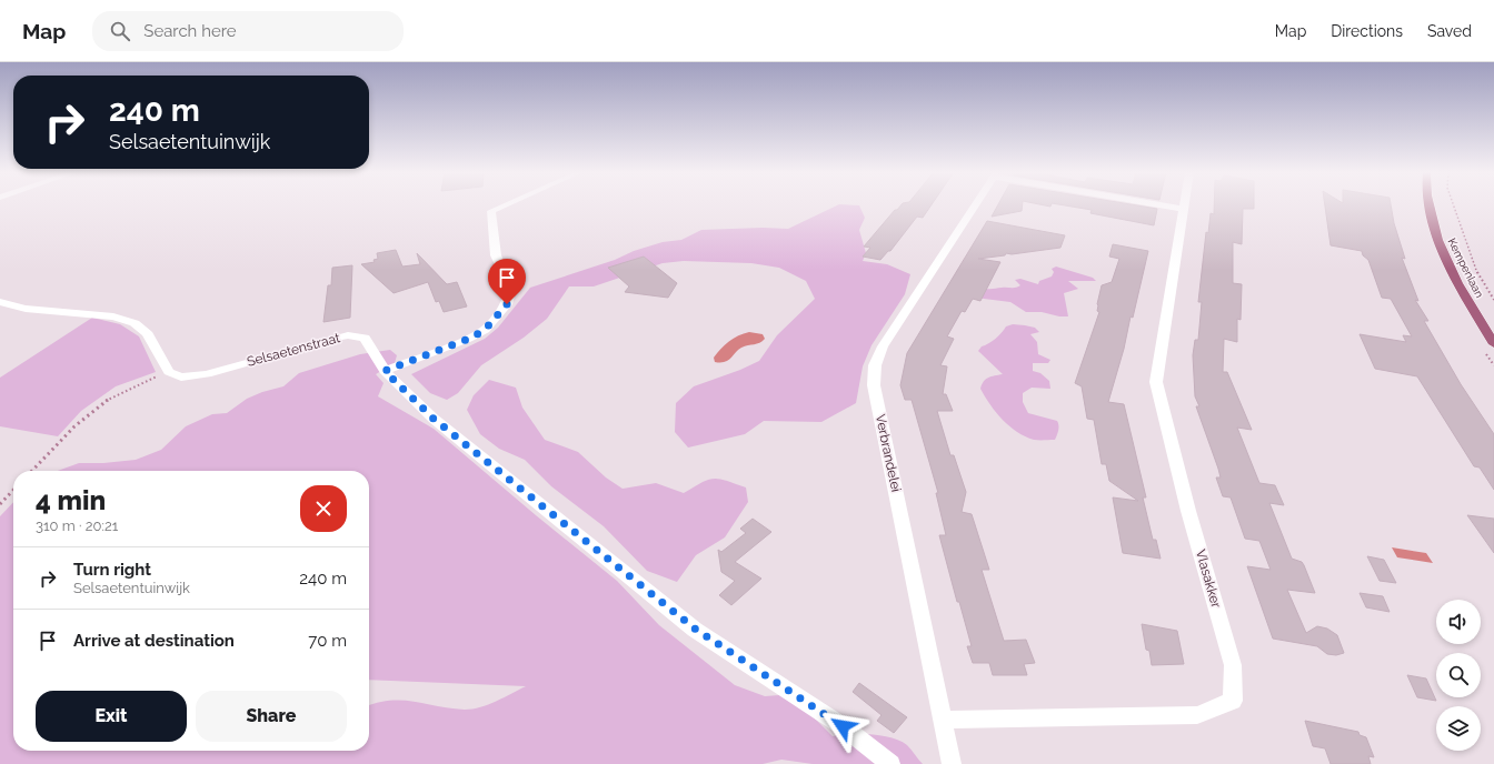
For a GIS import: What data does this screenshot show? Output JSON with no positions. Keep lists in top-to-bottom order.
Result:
{
  "streets": {
    "main road": ["Kempenlaan"],
    "street": ["Selsaetenstraat", "Verbrandelei", "Vlasakker"]
  },
  "crossings": [
    ["Verbrandelei", "Vlasakker"]
  ],
  "page": {
    "header": "Map",
    "search": "Search here",
    "nav": ["Map", "Directions", "Saved"],
    "turn": ["240 m", "Selsaetentuinwijk"],
    "heading": ["4 min", "310 m · 20:21"],
    "list": [
      {
        "name": "Turn right",
        "note": "Selsaetentuinwijk",
        "value": "240 m"
      },
      {
        "name": "Arrive at destination",
        "value": "70 m"
      }
    ],
    "buttons": ["Exit", "Share"]
  }
}
